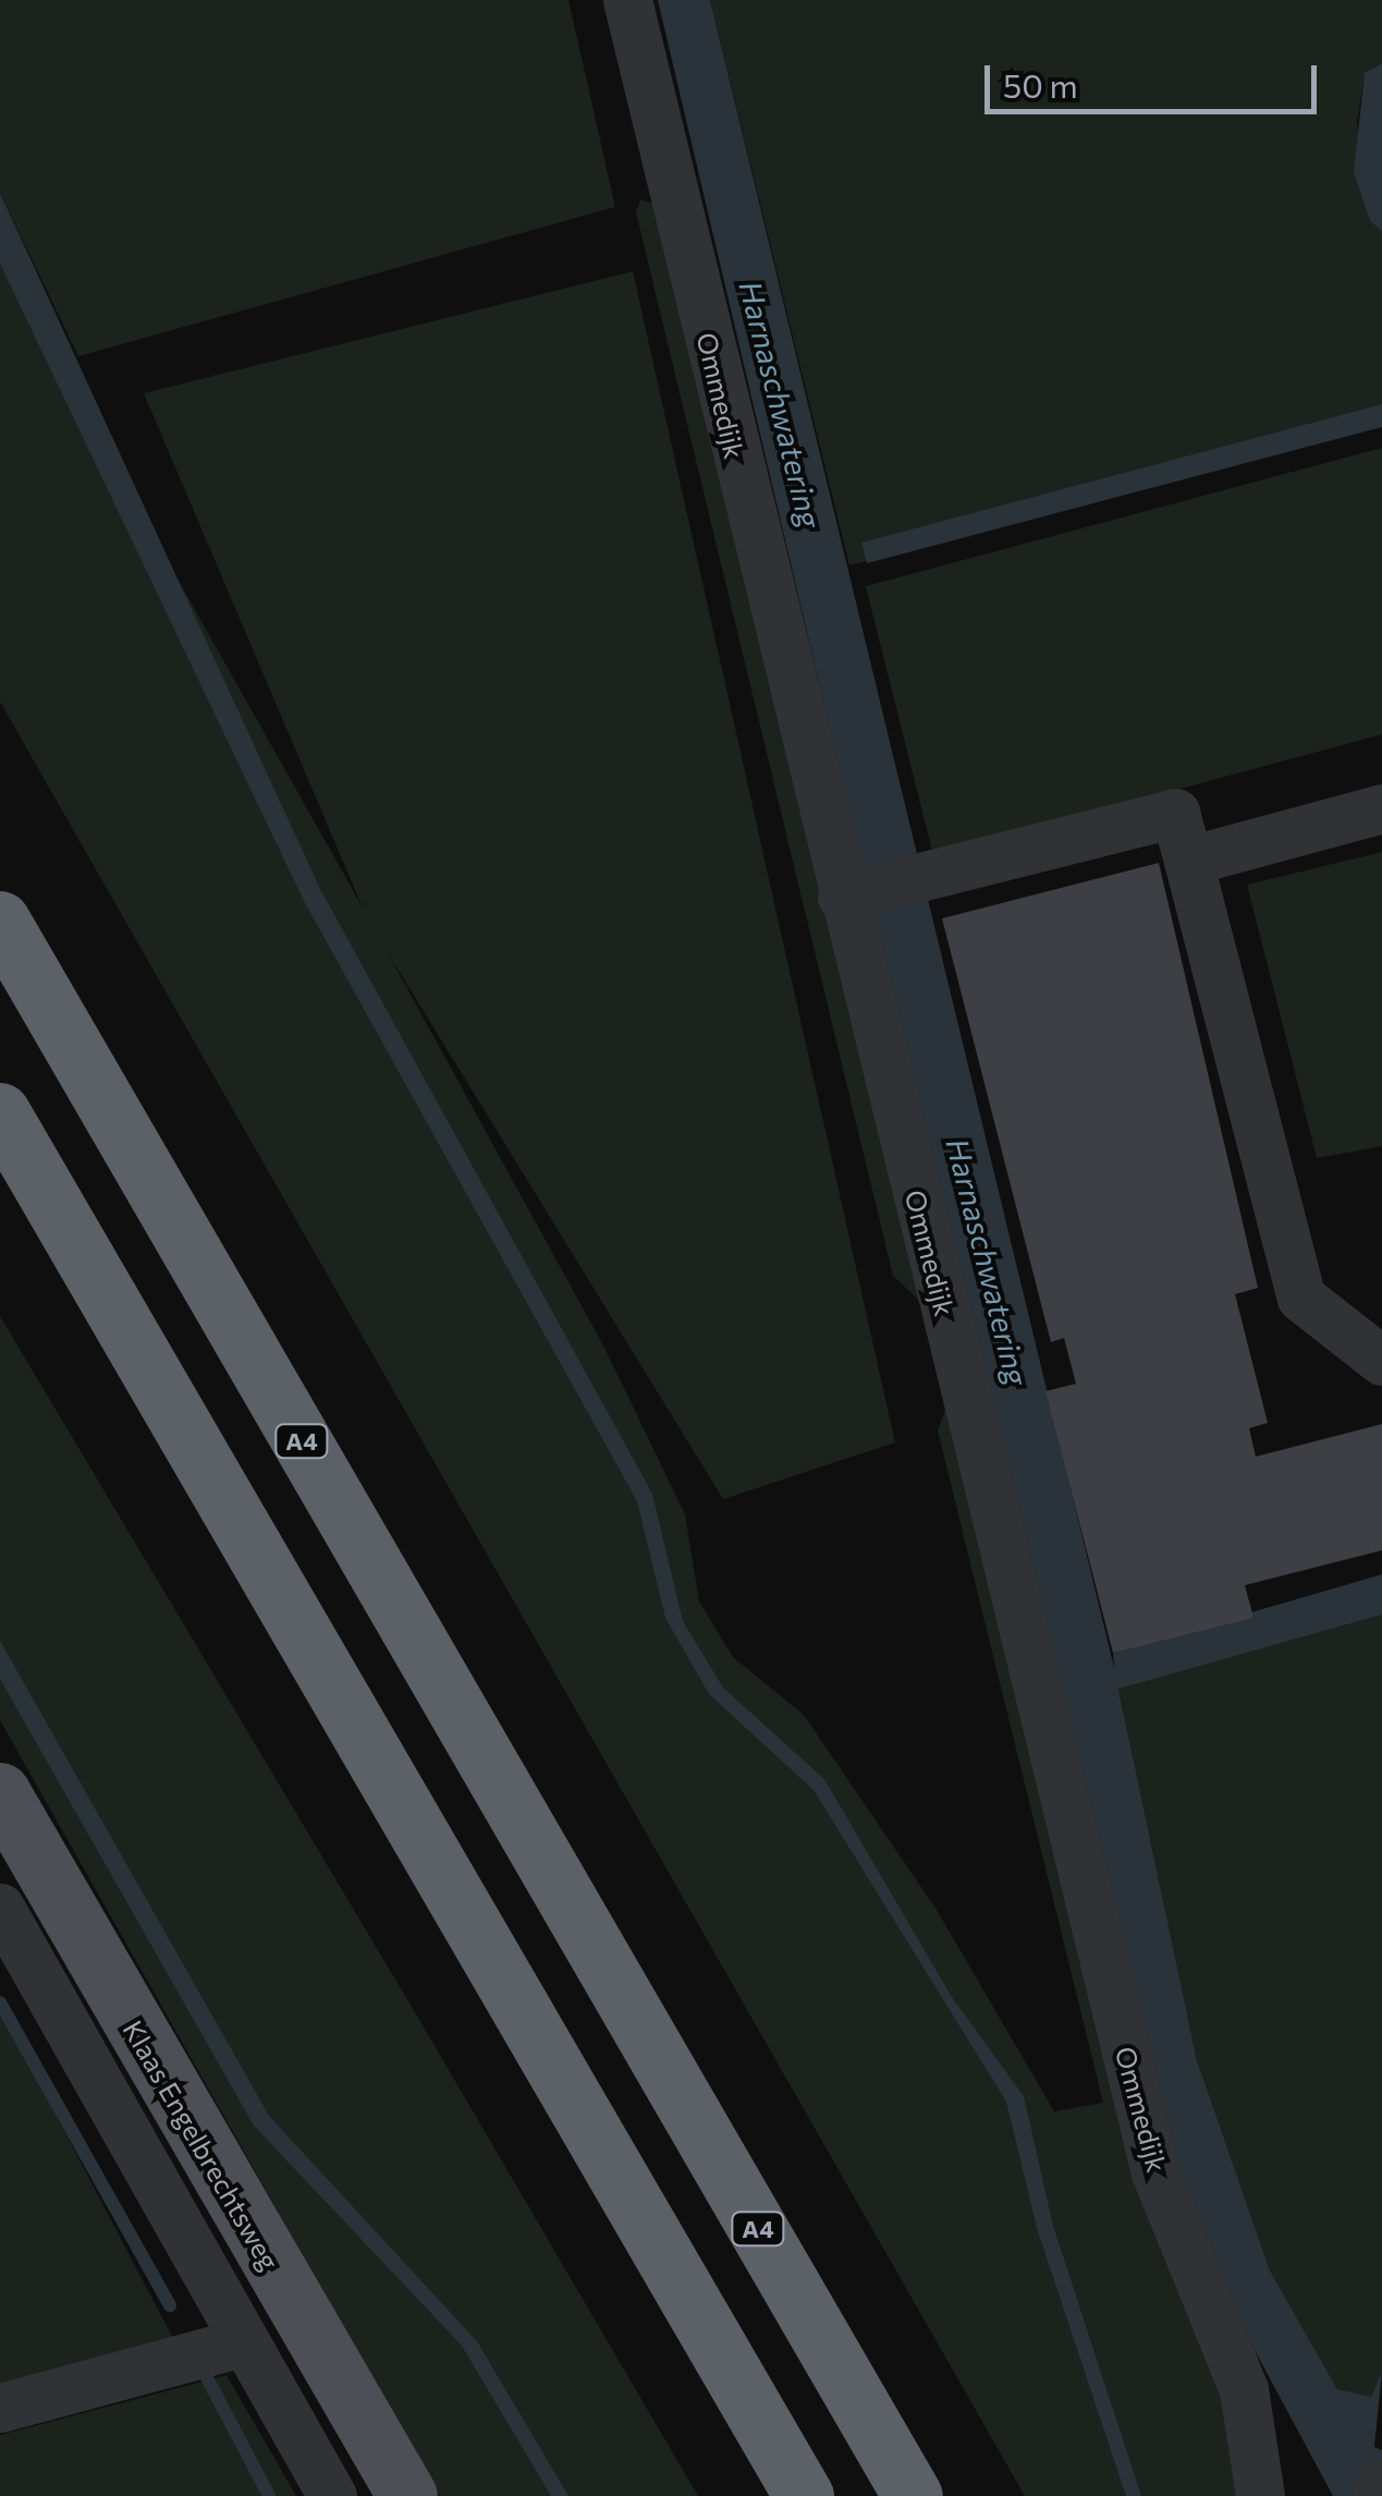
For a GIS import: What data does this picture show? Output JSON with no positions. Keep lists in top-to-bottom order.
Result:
{
  "streets": {
    "highway": ["A4"],
    "main road": ["Klaas Engelbrechtsweg"],
    "street": ["Ommedijk"]
  },
  "water": ["Harnaschwatering"],
  "scale_bar": "50 m"
}
